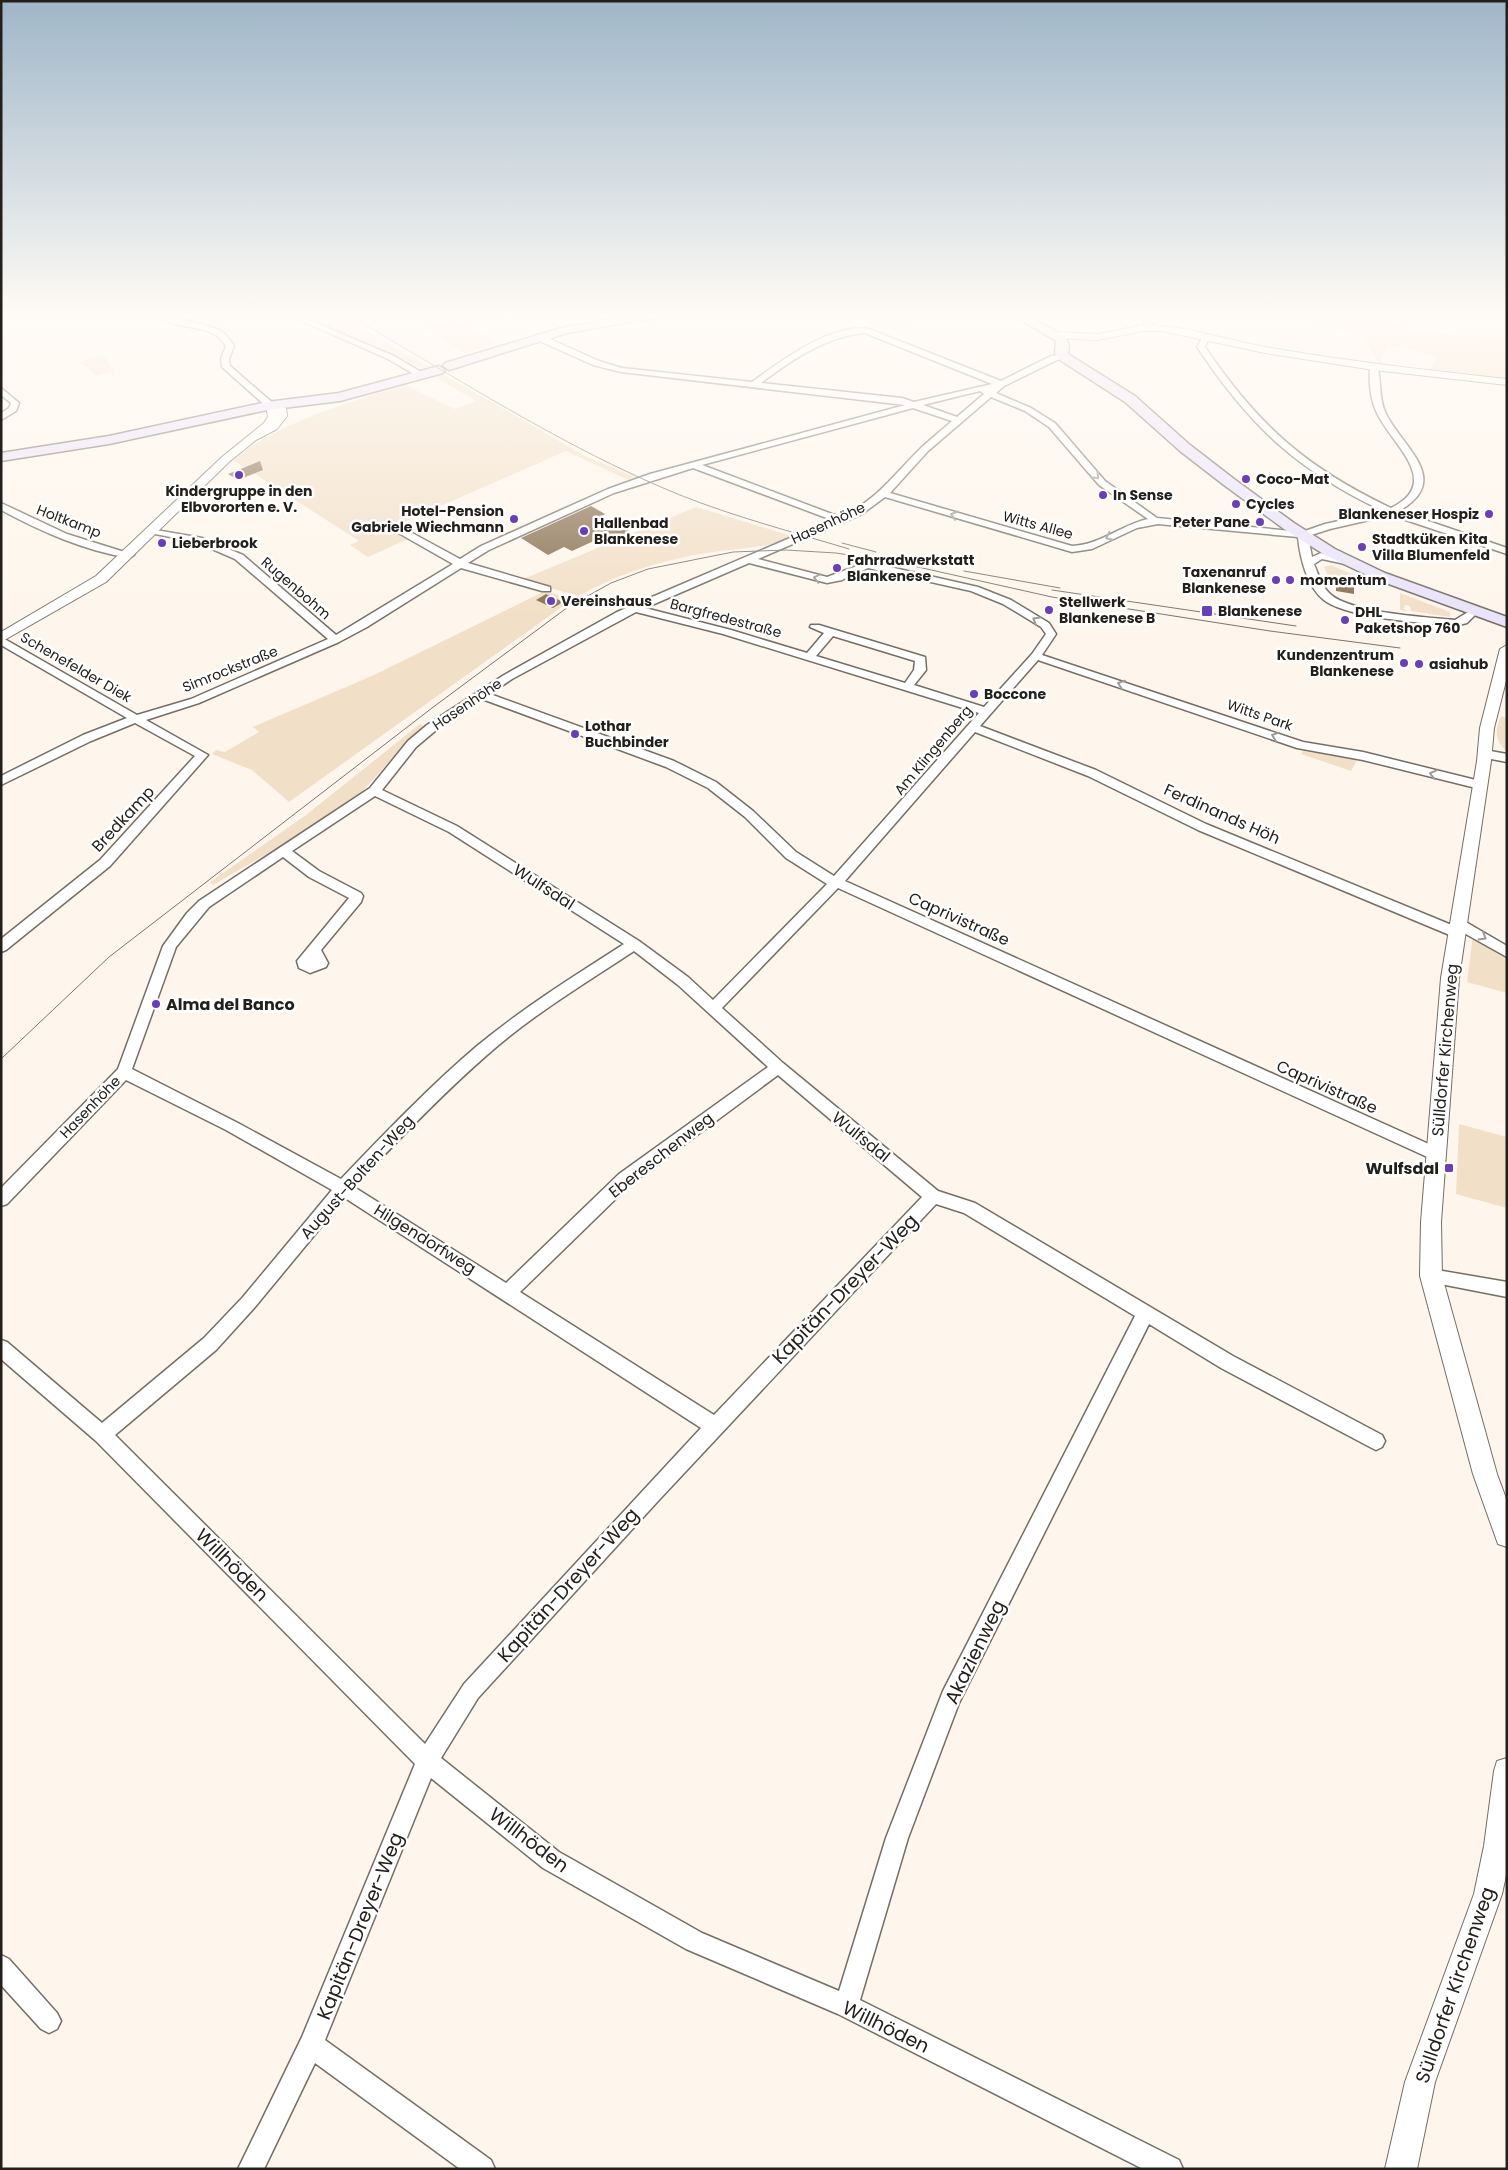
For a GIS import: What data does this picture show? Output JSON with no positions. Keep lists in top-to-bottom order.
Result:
{
  "streets": {
    "street": [
      "Holtkamp",
      "Hasenhöhe",
      "Witts Allee",
      "Rugenbohm",
      "Bargfredestraße",
      "Schenefelder Diek",
      "Simrockstraße",
      "Witts Park",
      "Am Klingenberg",
      "Ferdinands Höh",
      "Bredkamp",
      "Wulfsdal",
      "Caprivistraße",
      "Sülldorfer Kirchenweg",
      "Ebereschenweg",
      "August-Bolten-Weg",
      "Hilgendorfweg",
      "Kapitän-Dreyer-Weg",
      "Willhöden",
      "Akazienweg"
    ]
  },
  "crossings": [
    ["Hasenhöhe", "Witts Allee"],
    ["Hasenhöhe", "Bargfredestraße"],
    ["Hasenhöhe", "Am Klingenberg"],
    ["Hasenhöhe", "Wulfsdal"],
    ["Hasenhöhe", "Caprivistraße"],
    ["Hasenhöhe", "Hilgendorfweg"],
    ["Rugenbohm", "Simrockstraße"],
    ["Bargfredestraße", "Am Klingenberg"],
    ["Schenefelder Diek", "Simrockstraße"],
    ["Schenefelder Diek", "Bredkamp"],
    ["Simrockstraße", "Bredkamp"],
    ["Witts Park", "Am Klingenberg"],
    ["Witts Park", "Sülldorfer Kirchenweg"],
    ["Am Klingenberg", "Ferdinands Höh"],
    ["Am Klingenberg", "Wulfsdal"],
    ["Am Klingenberg", "Caprivistraße"],
    ["Ferdinands Höh", "Sülldorfer Kirchenweg"],
    ["Wulfsdal", "Ebereschenweg"],
    ["Wulfsdal", "August-Bolten-Weg"],
    ["Wulfsdal", "Kapitän-Dreyer-Weg"],
    ["Wulfsdal", "Akazienweg"],
    ["Caprivistraße", "Sülldorfer Kirchenweg"],
    ["Ebereschenweg", "Hilgendorfweg"],
    ["August-Bolten-Weg", "Hilgendorfweg"],
    ["August-Bolten-Weg", "Willhöden"],
    ["Hilgendorfweg", "Kapitän-Dreyer-Weg"],
    ["Kapitän-Dreyer-Weg", "Willhöden"],
    ["Willhöden", "Akazienweg"]
  ],
  "one_way": ["Witts Allee", "Witts Park", "Am Klingenberg"],
  "places": {
    "other": [
      "Kindergruppe in den Elbvororten e. V.",
      "Coco-Mat",
      "In Sense",
      "Cycles",
      "Blankeneser Hospiz",
      "Hotel-Pension Gabriele Wiechmann",
      "Peter Pane",
      "Hallenbad Blankenese",
      "Lieberbrook",
      "Stadtküken Kita Villa Blumenfeld",
      "Fahrradwerkstatt Blankenese",
      "Taxenanruf Blankenese",
      "momentum",
      "Vereinshaus",
      "Stellwerk Blankenese B",
      "DHL Paketshop 760",
      "Kundenzentrum Blankenese",
      "asiahub",
      "Boccone",
      "Lothar Buchbinder",
      "Alma del Banco"
    ],
    "transit": ["Blankenese", "Wulfsdal"]
  }
}
